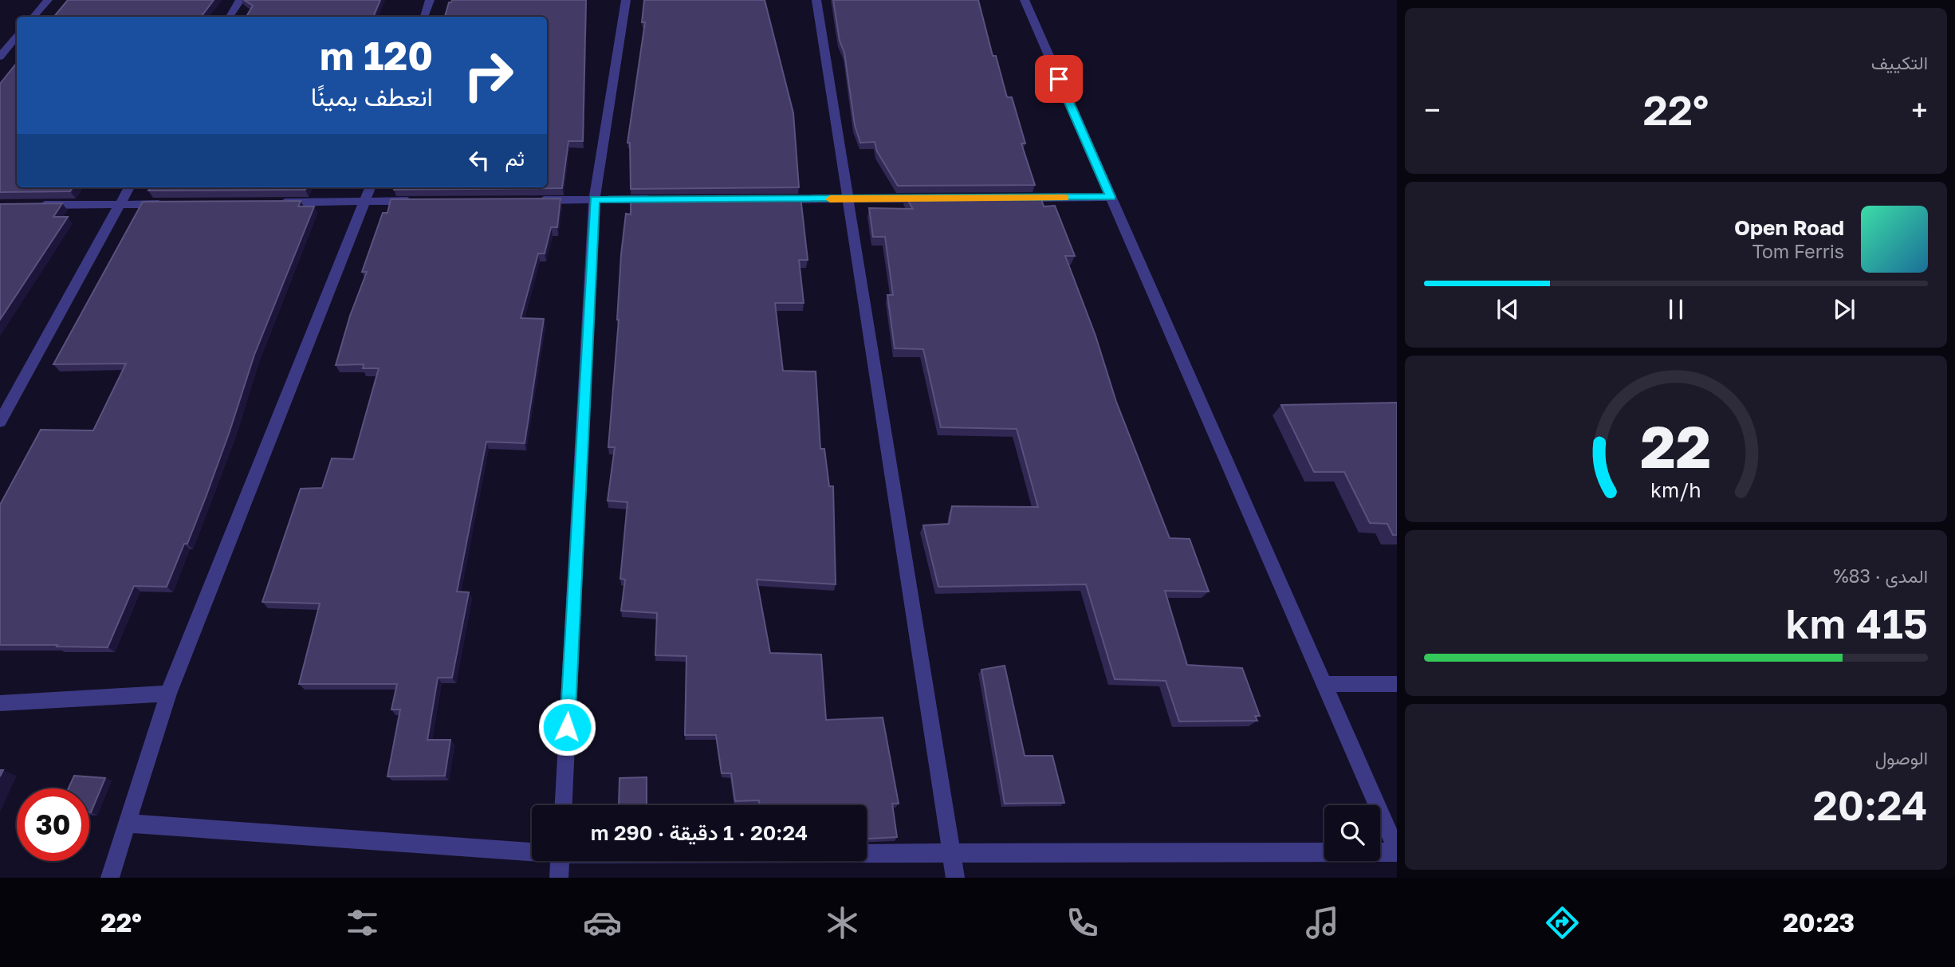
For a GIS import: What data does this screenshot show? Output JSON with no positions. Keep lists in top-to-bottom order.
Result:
{
  "page": {
    "tile": [
      "التكييف",
      ["المدى · 83%", "415 km"],
      ["الوصول", "20:24"]
    ],
    "turn": ["120 m", "انعطف يمينًا"],
    "heat": ["−", "22°", "+"],
    "then": "ثم",
    "song": ["Open Road", "Tom Ferris"],
    "limit": "30",
    "trip": "20:24 · 1 دقيقة · 290 m",
    "tabs": ["20:23", "22°"],
    "gauge": ["22", "km/h"]
  }
}
